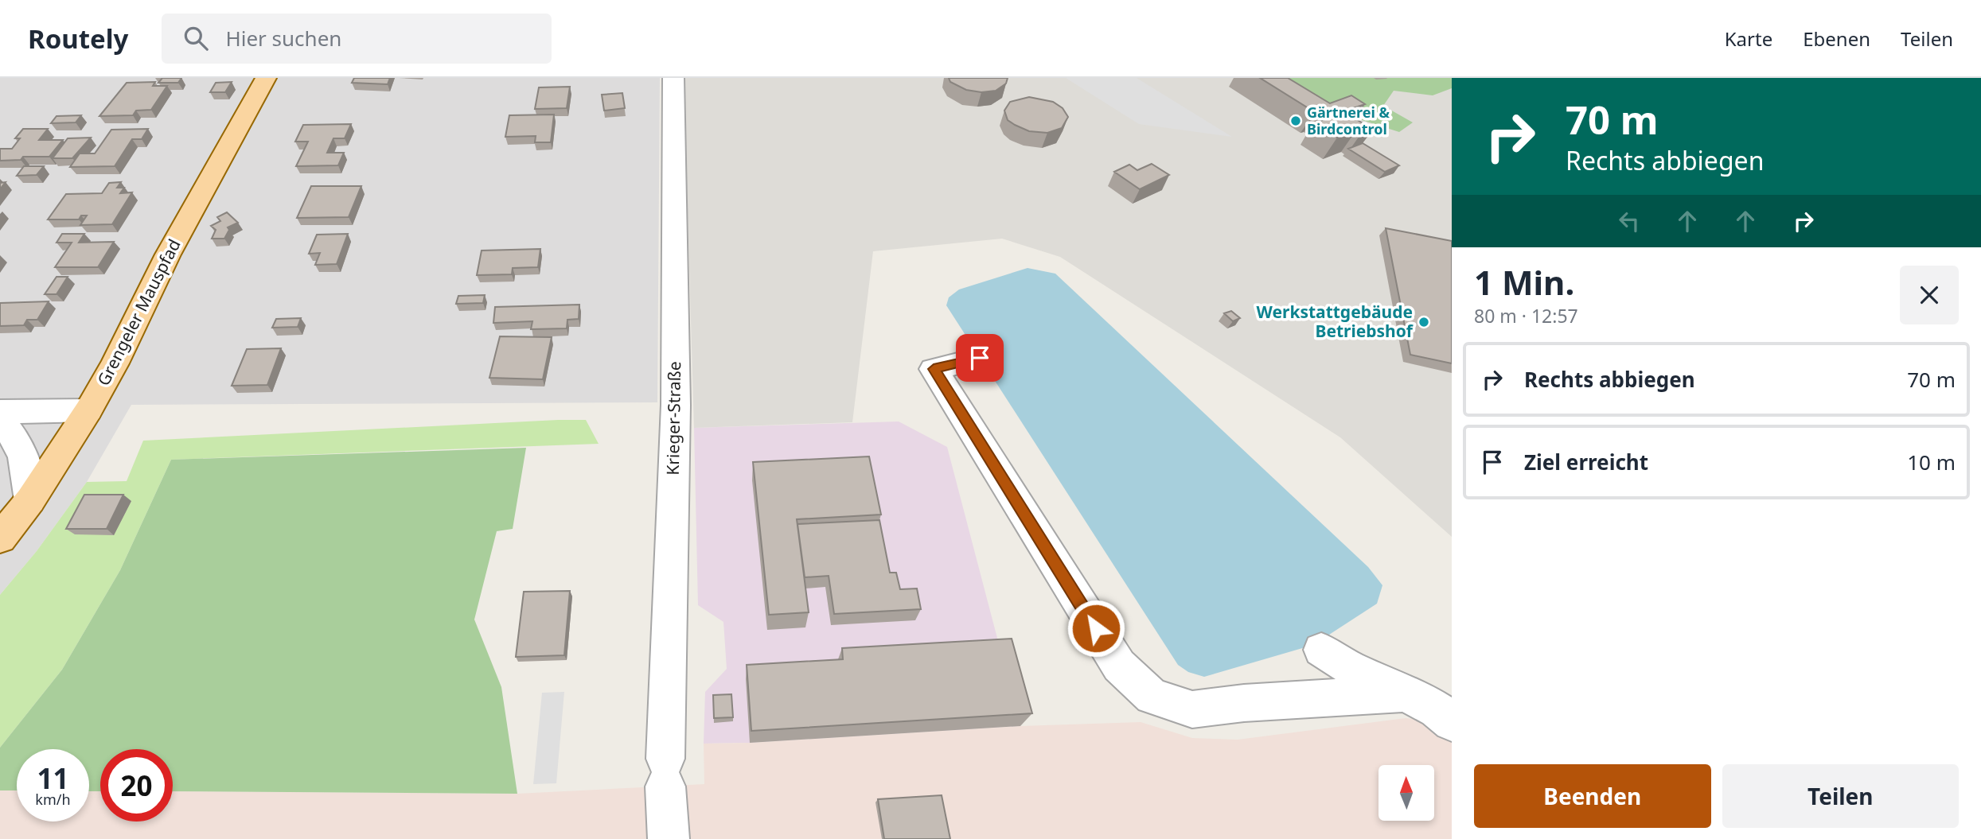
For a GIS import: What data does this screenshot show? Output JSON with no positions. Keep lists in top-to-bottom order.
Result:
{
  "streets": {
    "main road": ["Grengeler Mauspfad"],
    "street": ["Krieger-Straße"]
  },
  "places": ["Gärtnerei & Birdcontrol", "Werkstattgebäude Betriebshof"],
  "north": "top",
  "page": {
    "header": "Routely",
    "search": "Hier suchen",
    "nav": ["Karte", "Ebenen", "Teilen"],
    "turn": ["70 m", "Rechts abbiegen"],
    "heading": ["1 Min.", "80 m · 12:57"],
    "list": [
      {
        "name": "Rechts abbiegen",
        "value": "70 m"
      },
      {
        "name": "Ziel erreicht",
        "value": "10 m"
      }
    ],
    "speed": "11 km/h",
    "limit": "20",
    "buttons": ["Beenden", "Teilen"]
  }
}
